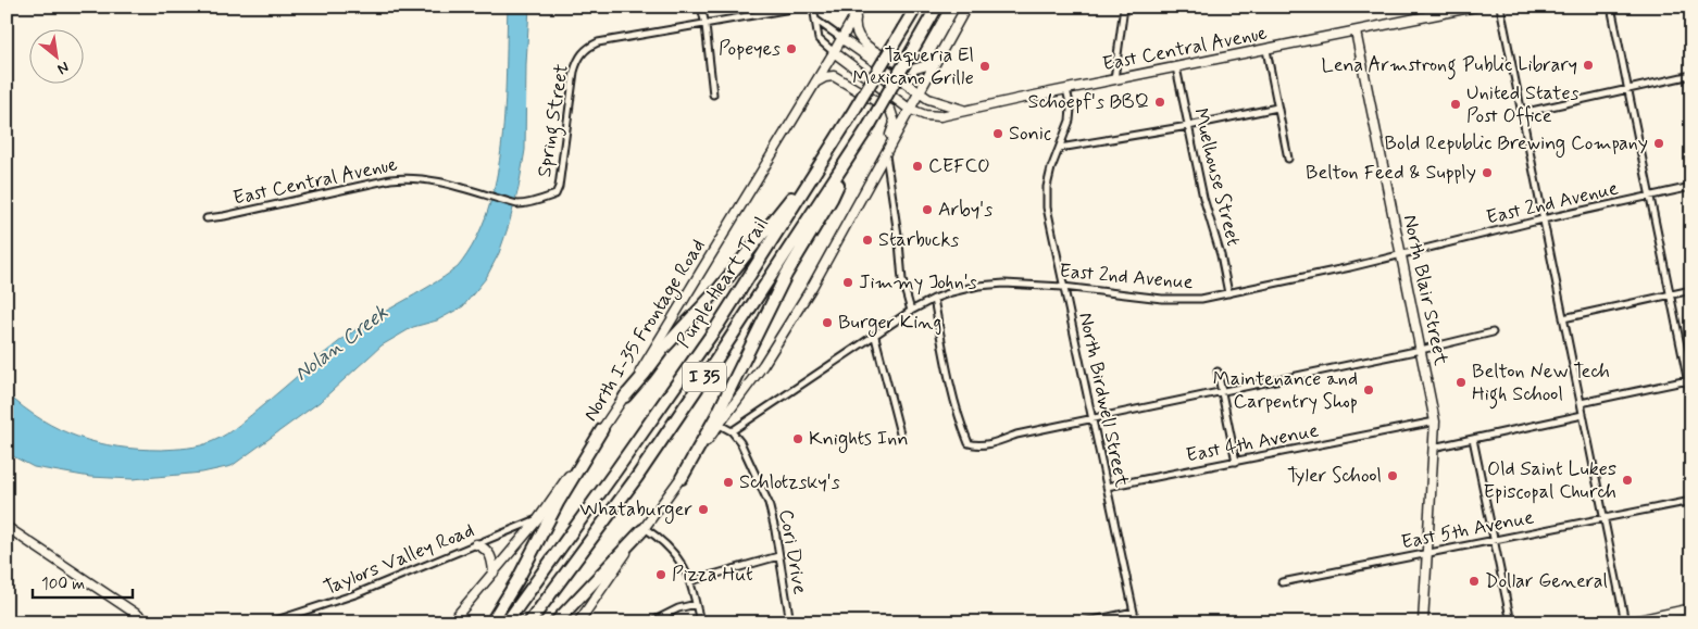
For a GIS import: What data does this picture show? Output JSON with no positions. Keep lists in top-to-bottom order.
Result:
{
  "streets": {
    "highway": ["Purple Heart Trail", "I 35"],
    "main road": ["East Central Avenue", "North Blair Street", "North I-35 Frontage Road"],
    "street": [
      "Spring Street",
      "Muelhouse Street",
      "East 2nd Avenue",
      "North Birdwell Street",
      "East 4th Avenue",
      "East 5th Avenue",
      "Cori Drive",
      "Taylors Valley Road"
    ]
  },
  "crossings": [
    ["East Central Avenue", "Spring Street"],
    ["East Central Avenue", "Muelhouse Street"],
    ["East Central Avenue", "North Blair Street"],
    ["East Central Avenue", "North I-35 Frontage Road"],
    ["East Central Avenue", "North Birdwell Street"],
    ["Muelhouse Street", "East 2nd Avenue"],
    ["East 2nd Avenue", "North Blair Street"],
    ["East 2nd Avenue", "North Birdwell Street"],
    ["East 2nd Avenue", "Cori Drive"],
    ["North Blair Street", "East 4th Avenue"],
    ["North Blair Street", "East 5th Avenue"],
    ["North I-35 Frontage Road", "Taylors Valley Road"],
    ["North Birdwell Street", "East 4th Avenue"]
  ],
  "water": ["Nolan Creek"],
  "places": [
    "Popeyes",
    "Lena Armstrong Public Library",
    "Taqueria El Mexicano Grille",
    "Schoepf's BBQ",
    "United States Post Office",
    "Sonic",
    "Bold Republic Brewing Company",
    "CEFCO",
    "Belton Feed & Supply",
    "Arby's",
    "Starbucks",
    "Jimmy John's",
    "Burger King",
    "Belton New Tech High School",
    "Maintenance and Carpentry Shop",
    "Knights Inn",
    "Tyler School",
    "Old Saint Lukes Episcopal Church",
    "Schlotzsky's",
    "Whataburger",
    "Pizza Hut",
    "Dollar General"
  ],
  "scale_bar": "100 m",
  "north": "bottom right"
}
